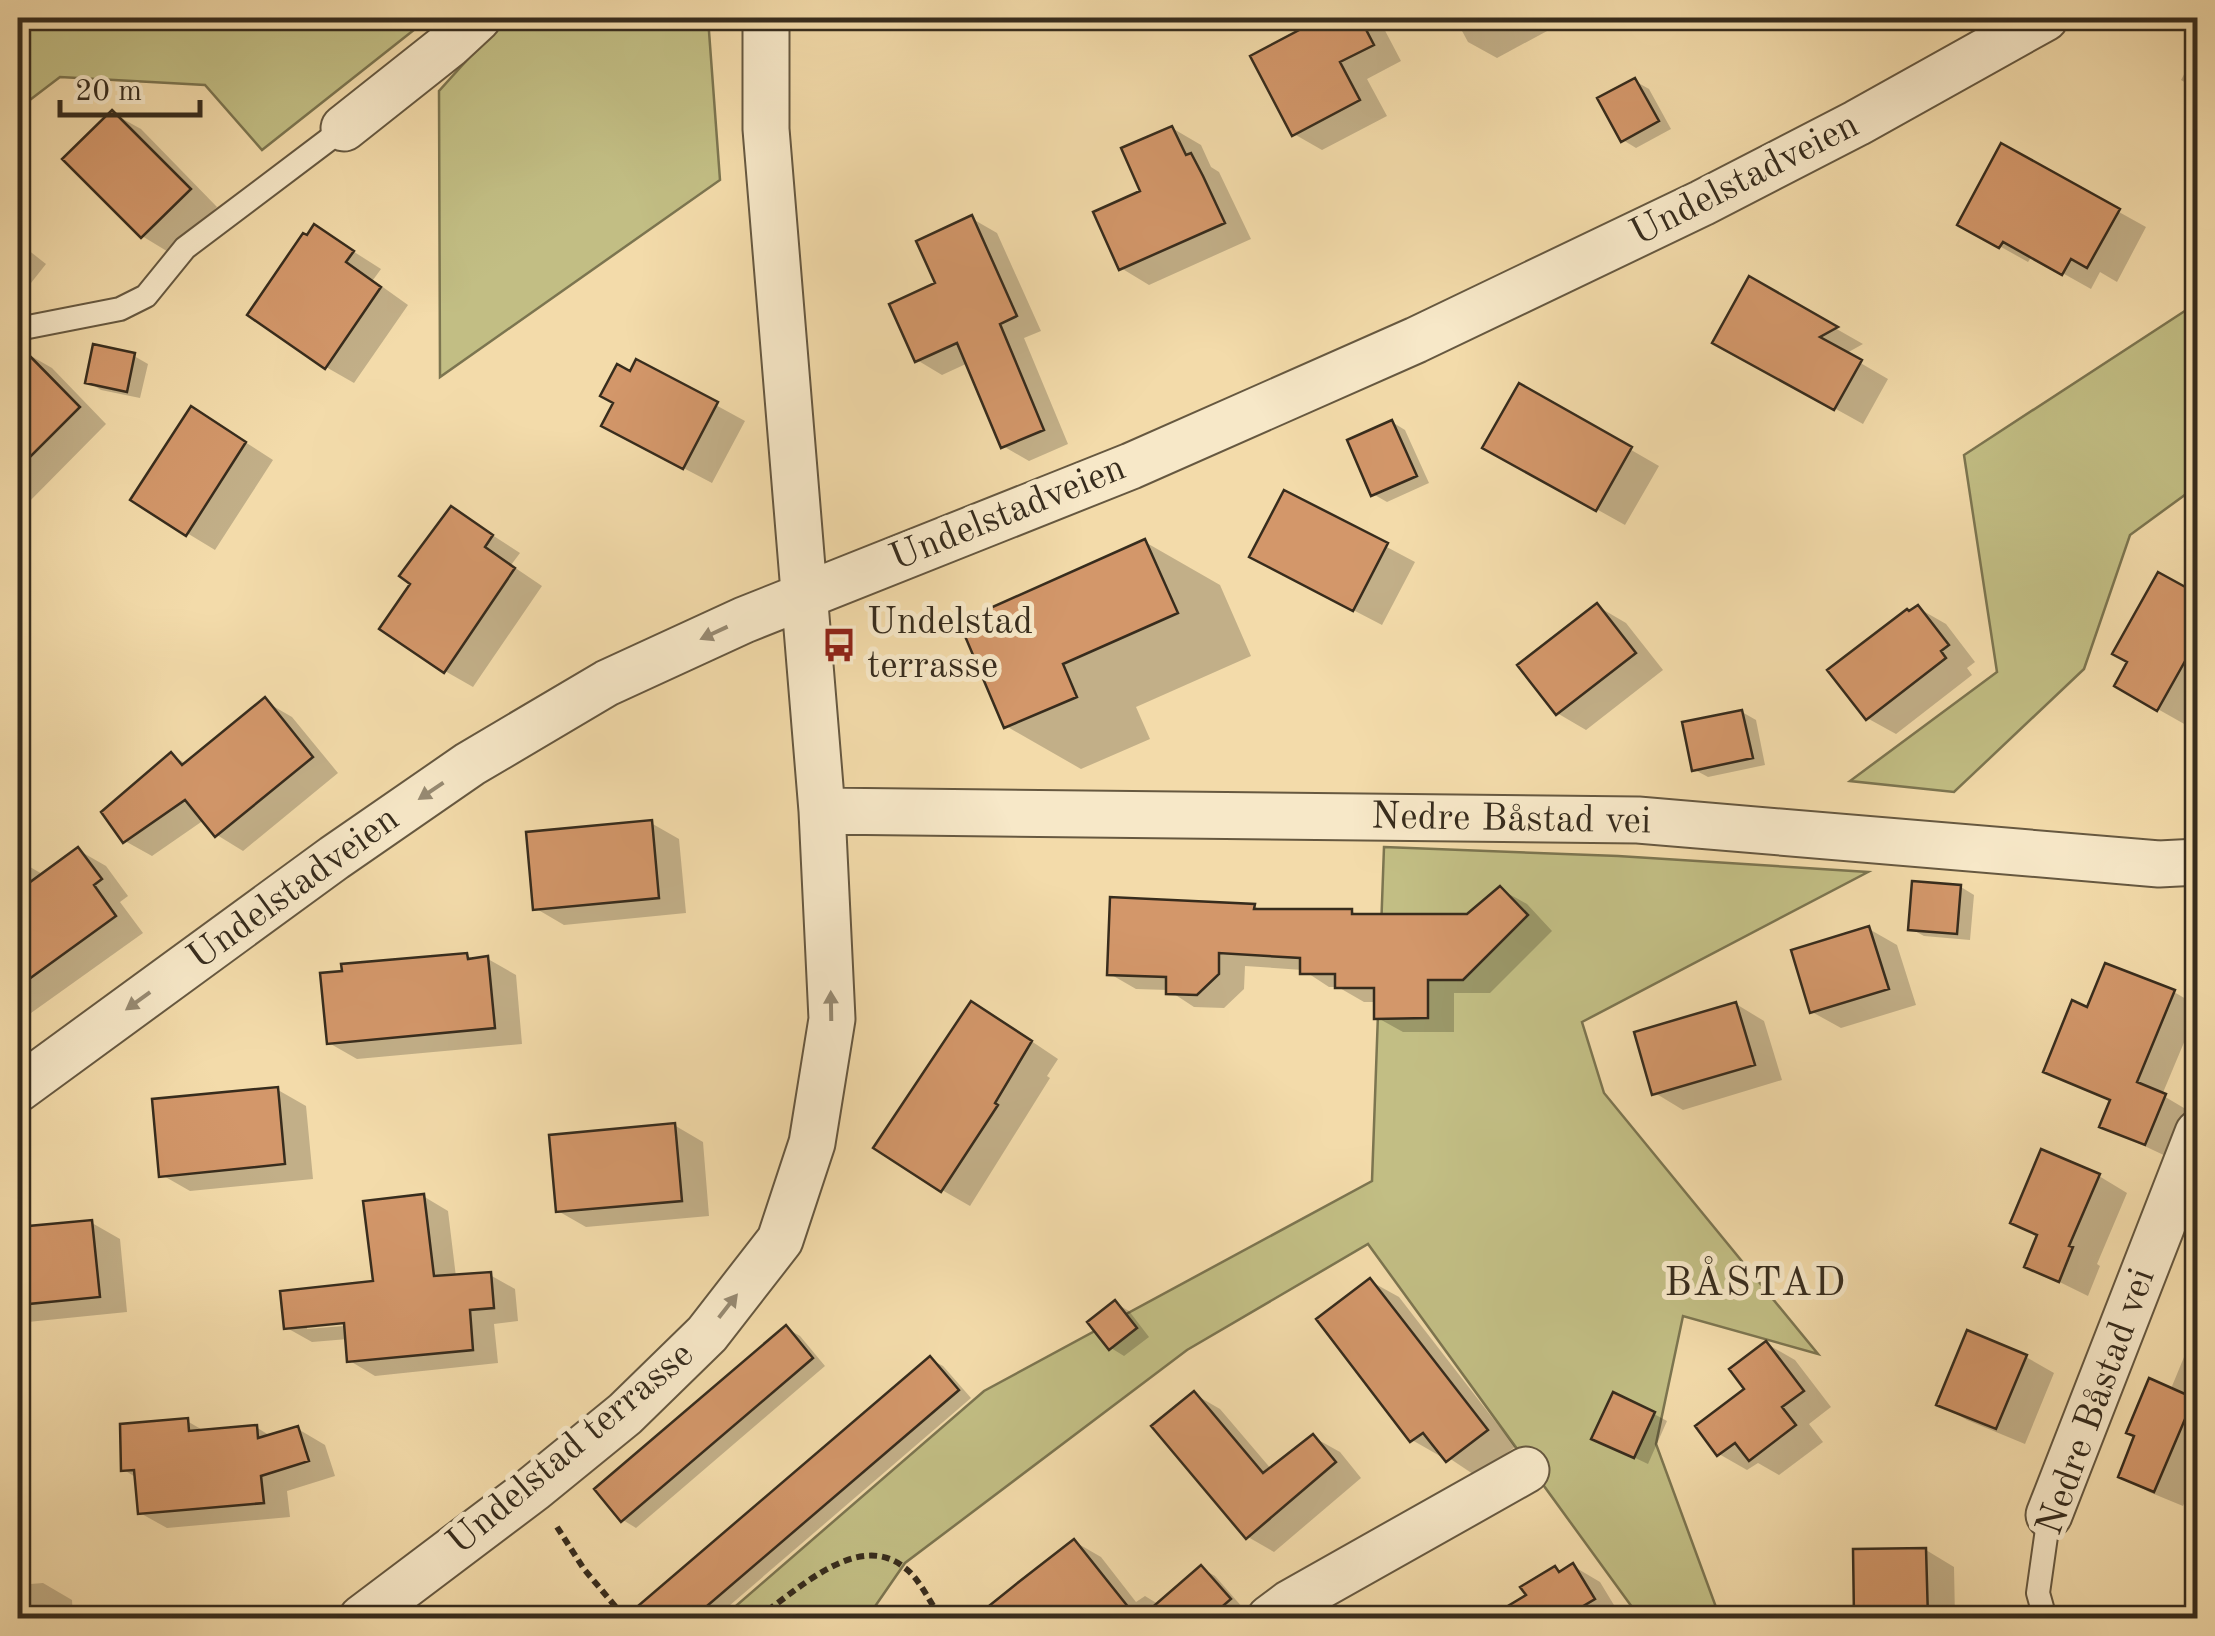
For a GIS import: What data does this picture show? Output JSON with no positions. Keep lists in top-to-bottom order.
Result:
{
  "streets": {
    "street": ["Undelstadveien", "Nedre Båstad vei", "Undelstad terrasse"]
  },
  "crossings": [
    ["Undelstadveien", "Undelstad terrasse"],
    ["Nedre Båstad vei", "Undelstad terrasse"]
  ],
  "one_way": ["Undelstadveien", "Undelstad terrasse"],
  "districts": ["BÅSTAD"],
  "places": {
    "bus stop": ["Undelstad terrasse"]
  },
  "scale_bar": "20 m"
}
